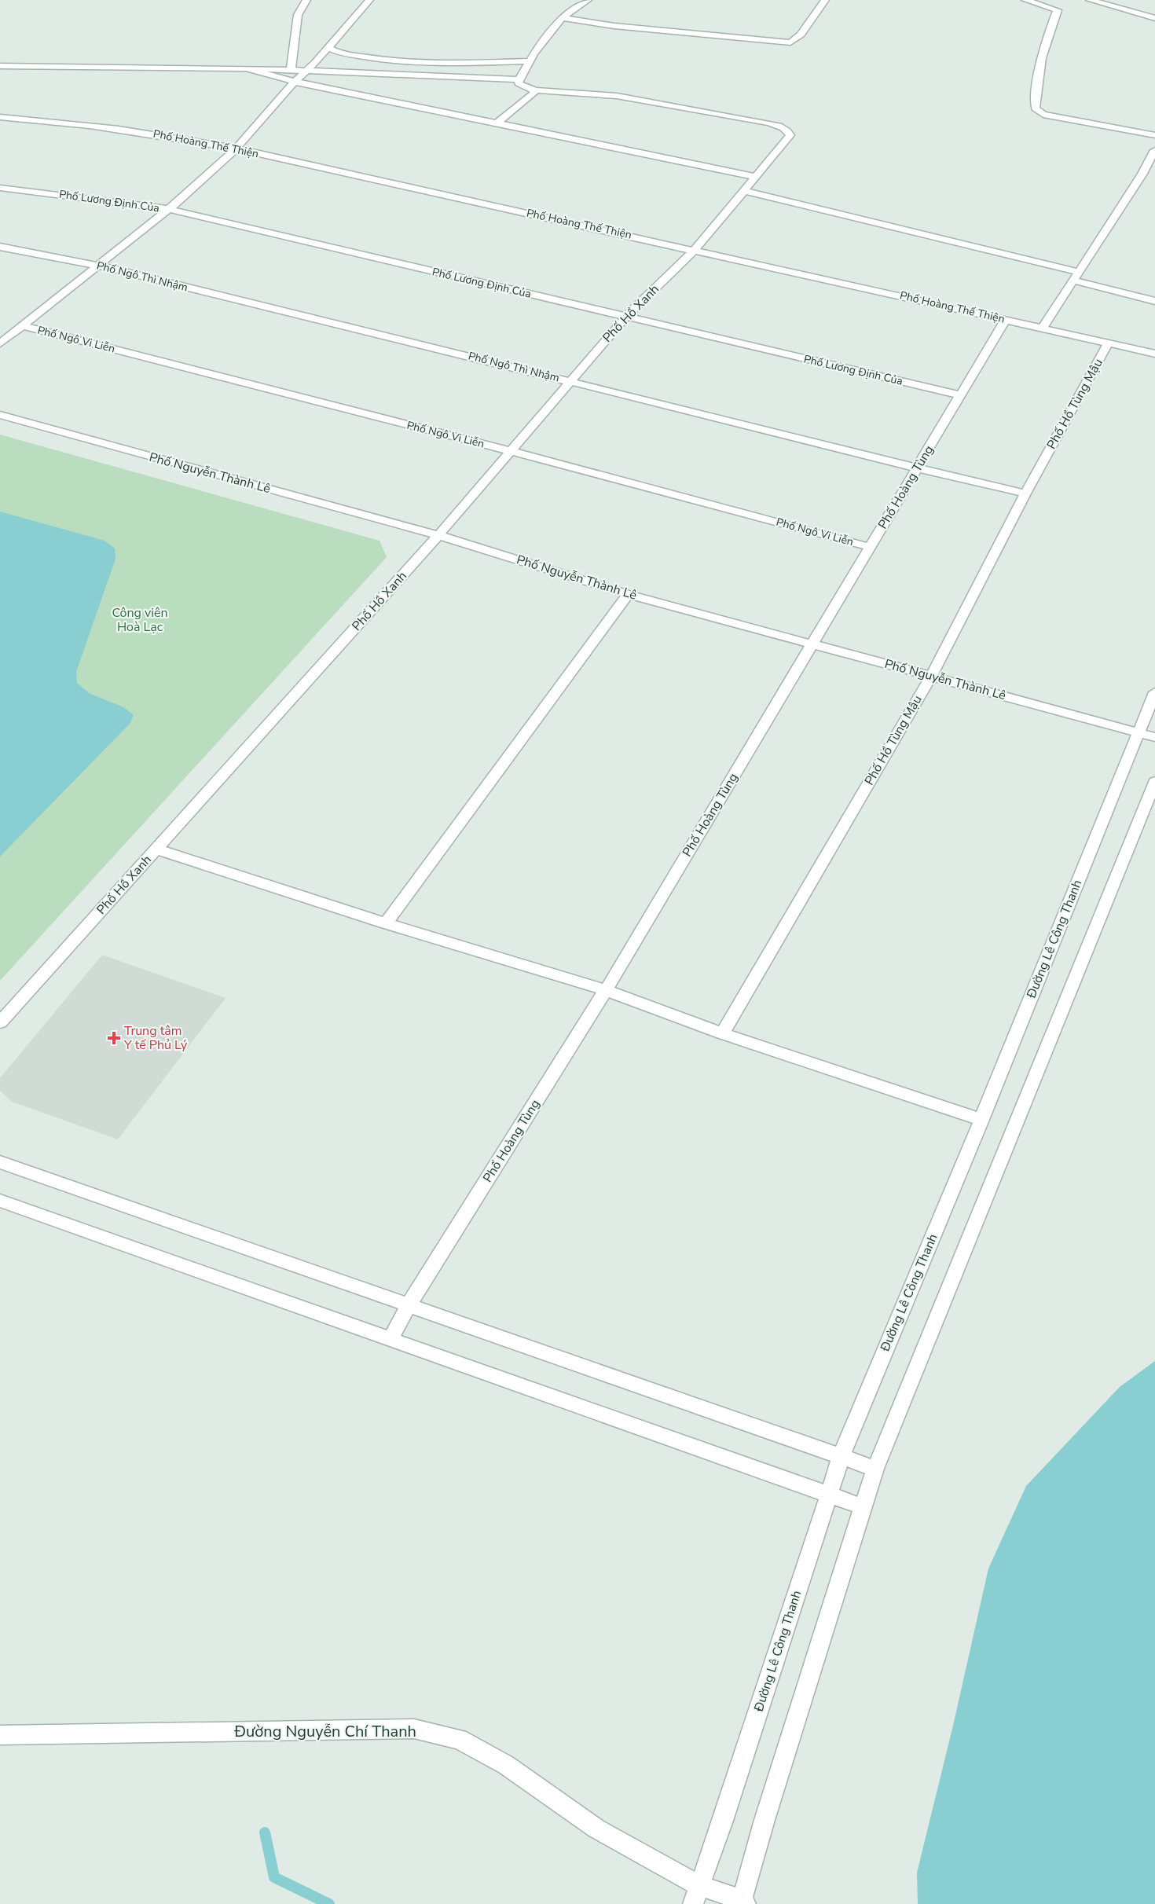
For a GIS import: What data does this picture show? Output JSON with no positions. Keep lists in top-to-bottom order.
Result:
{
  "streets": {
    "street": [
      "Phố Hoàng Thế Thiện",
      "Phố Lương Định Của",
      "Phố Ngô Thì Nhậm",
      "Phố Hồ Xanh",
      "Phố Ngô Vi Liễn",
      "Phố Hồ Tùng Mậu",
      "Phố Nguyễn Thành Lê",
      "Phố Hoàng Tùng",
      "Đường Lê Công Thanh",
      "Đường Nguyễn Chí Thanh"
    ]
  },
  "crossings": [
    ["Phố Hoàng Thế Thiện", "Phố Hồ Xanh"],
    ["Phố Hoàng Thế Thiện", "Phố Hồ Tùng Mậu"],
    ["Phố Hoàng Thế Thiện", "Phố Hoàng Tùng"],
    ["Phố Lương Định Của", "Phố Hồ Xanh"],
    ["Phố Lương Định Của", "Phố Hoàng Tùng"],
    ["Phố Ngô Thì Nhậm", "Phố Hồ Xanh"],
    ["Phố Ngô Thì Nhậm", "Phố Hồ Tùng Mậu"],
    ["Phố Ngô Thì Nhậm", "Phố Hoàng Tùng"],
    ["Phố Hồ Xanh", "Phố Ngô Vi Liễn"],
    ["Phố Hồ Xanh", "Phố Nguyễn Thành Lê"],
    ["Phố Ngô Vi Liễn", "Phố Hoàng Tùng"],
    ["Phố Hồ Tùng Mậu", "Phố Nguyễn Thành Lê"],
    ["Phố Nguyễn Thành Lê", "Phố Hoàng Tùng"],
    ["Phố Nguyễn Thành Lê", "Đường Lê Công Thanh"],
    ["Đường Lê Công Thanh", "Đường Nguyễn Chí Thanh"]
  ],
  "parks": ["Công viên Hoà Lạc"],
  "places": {
    "health": ["Trung tâm Y tế Phủ Lý"]
  }
}
